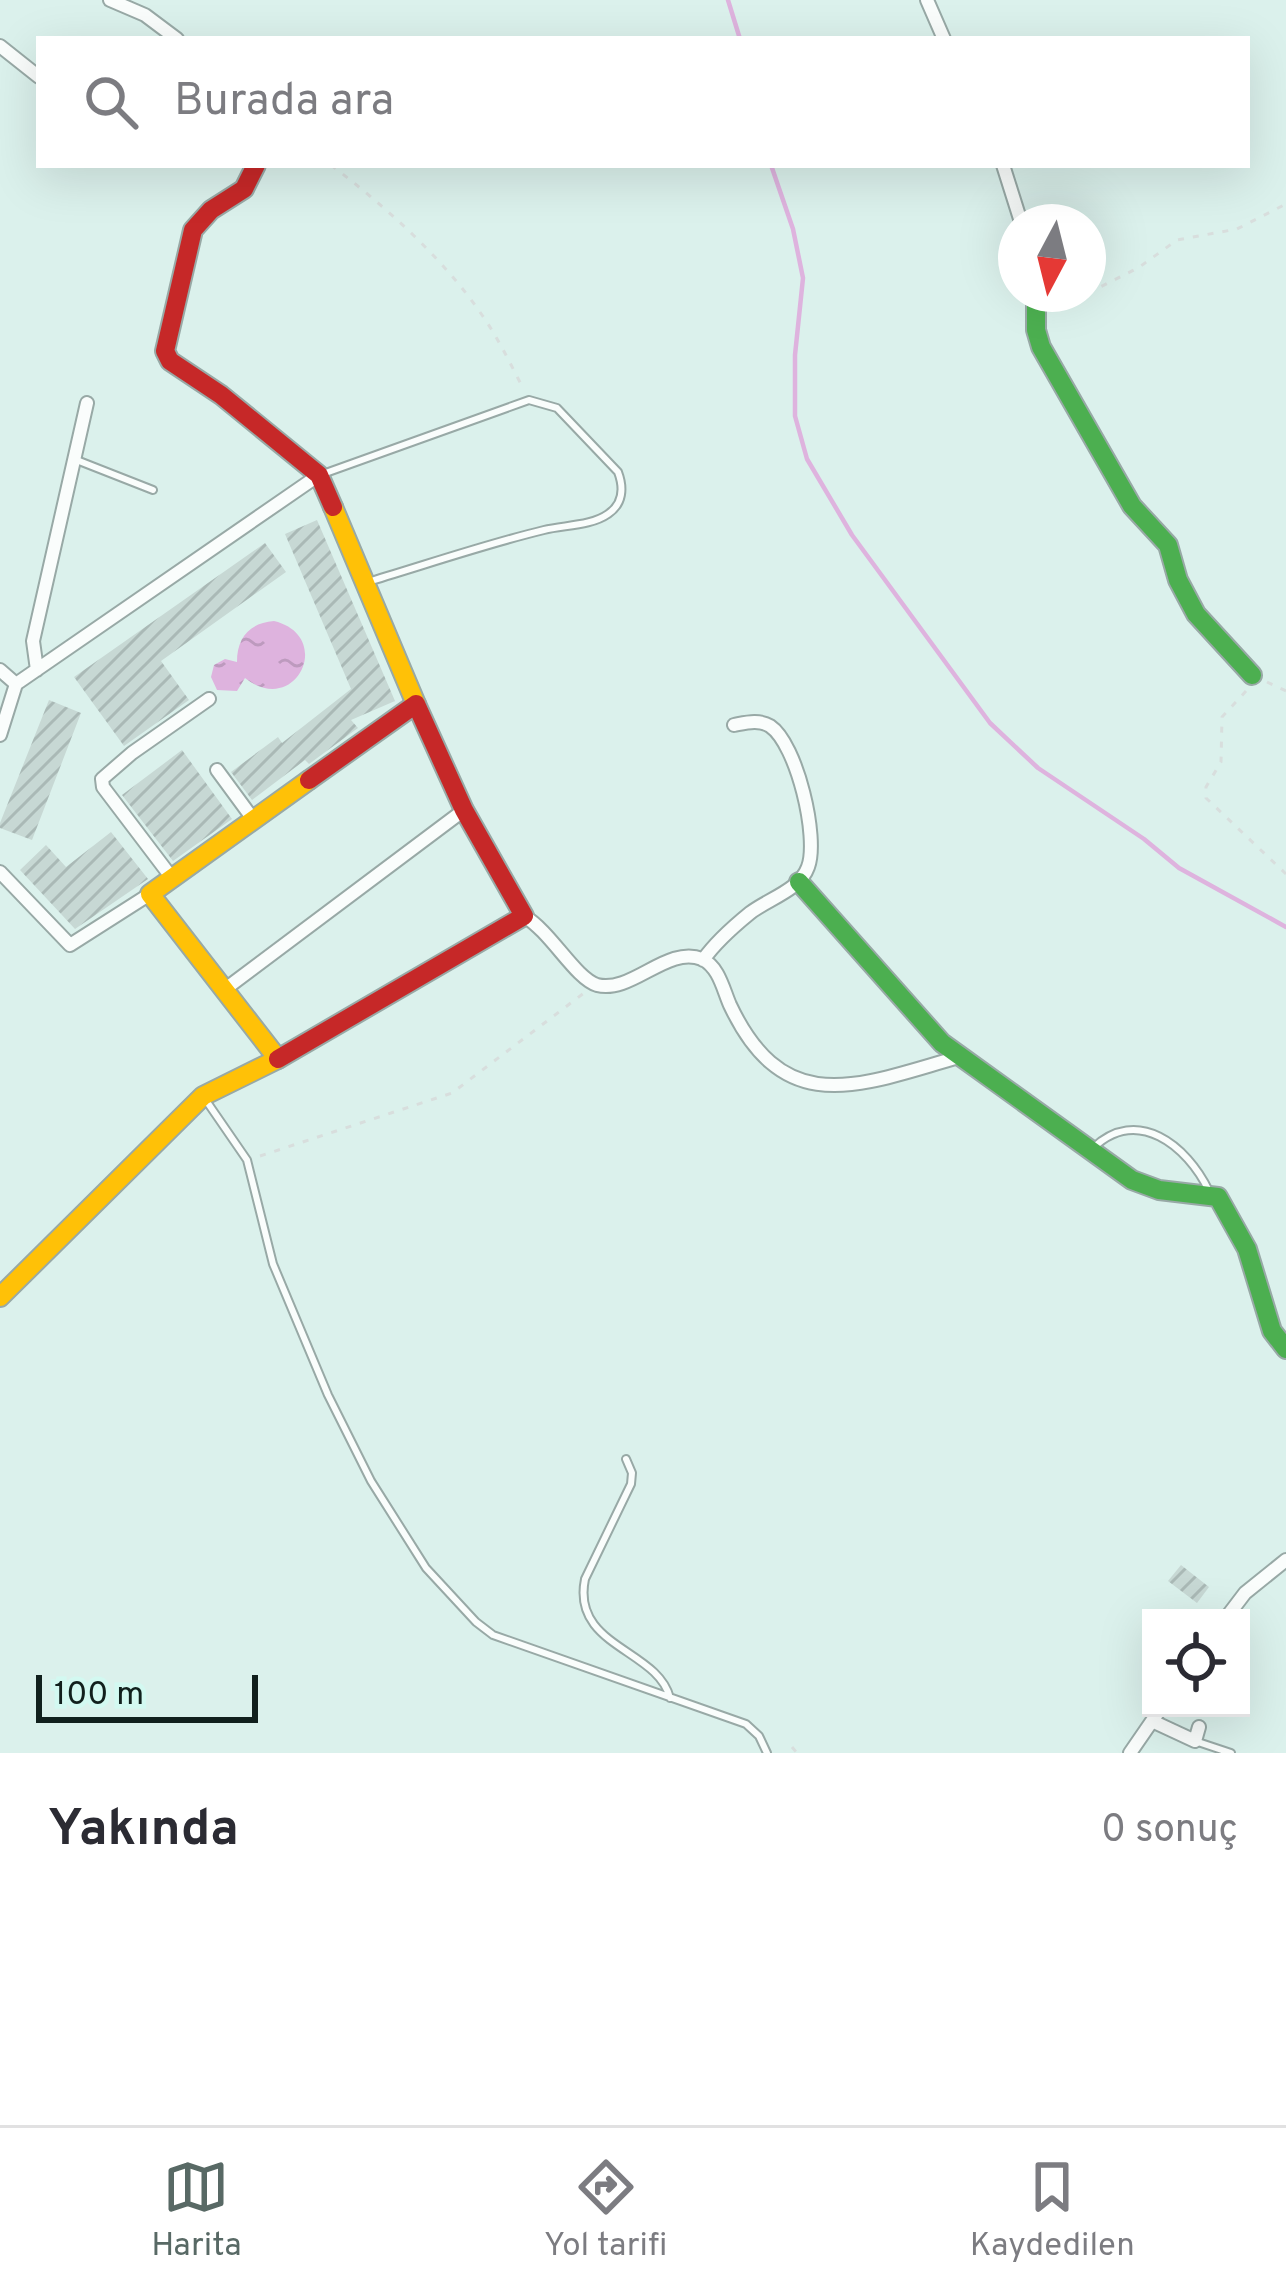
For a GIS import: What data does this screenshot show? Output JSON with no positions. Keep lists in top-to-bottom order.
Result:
{
  "scale_bar": "100 m",
  "north": "bottom",
  "page": {
    "search": "Burada ara",
    "scale": "100 m",
    "heading": ["Yakında", "0 sonuç"],
    "nav": ["Harita", "Yol tarifi", "Kaydedilen"]
  }
}
